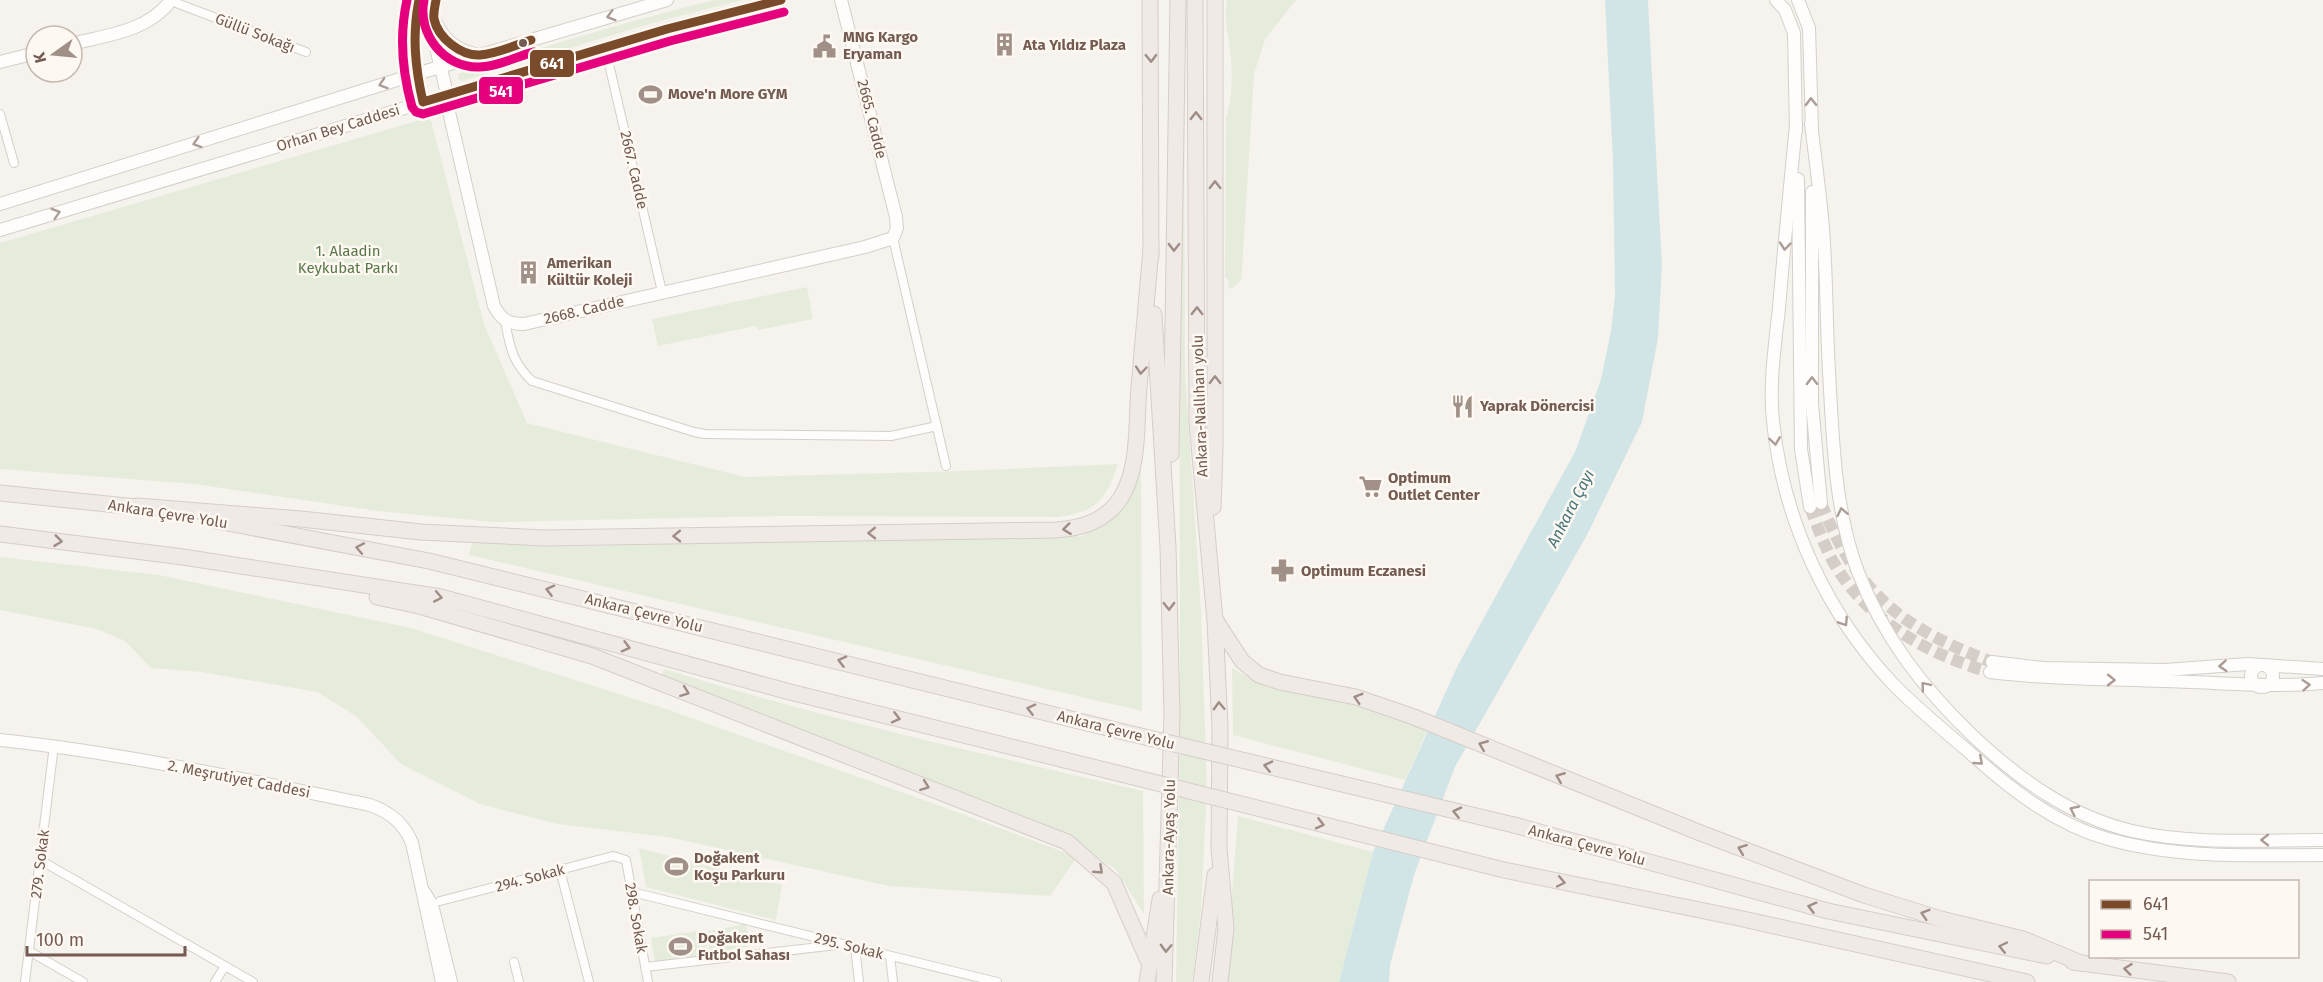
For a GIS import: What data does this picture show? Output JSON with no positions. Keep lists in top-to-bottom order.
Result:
{
  "streets": {
    "highway": ["Ankara-Nallıhan yolu", "Ankara Çevre Yolu", "Ankara-Ayaş Yolu"],
    "main road": [
      "2665. Cadde",
      "Orhan Bey Caddesi",
      "2668. Cadde",
      "2. Meşrutiyet Caddesi"
    ],
    "street": [
      "Güllü Sokağı",
      "2667. Cadde",
      "279. Sokak",
      "294. Sokak",
      "298. Sokak",
      "295. Sokak"
    ]
  },
  "crossings": [
    ["2665. Cadde", "2668. Cadde"],
    ["Orhan Bey Caddesi", "2667. Cadde"],
    ["2667. Cadde", "2668. Cadde"],
    ["Ankara-Nallıhan yolu", "Ankara-Ayaş Yolu"],
    ["2. Meşrutiyet Caddesi", "279. Sokak"],
    ["294. Sokak", "298. Sokak"],
    ["298. Sokak", "295. Sokak"]
  ],
  "water": ["Ankara Çayı"],
  "parks": ["1. Alaadin Keykubat Parkı"],
  "places": {
    "building": ["Ata Yıldız Plaza", "Amerikan Kültür Koleji"],
    "public building": ["MNG Kargo Eryaman"],
    "sports": ["Move'n More GYM", "Doğakent Koşu Parkuru", "Doğakent Futbol Sahası"],
    "restaurant": ["Yaprak Dönercisi"],
    "supermarket": ["Optimum Outlet Center"],
    "pharmacy": ["Optimum Eczanesi"]
  },
  "lines": ["transit line 641", "transit line 541"],
  "legend": ["641", "541"],
  "scale_bar": "100 m",
  "north": "left"
}
